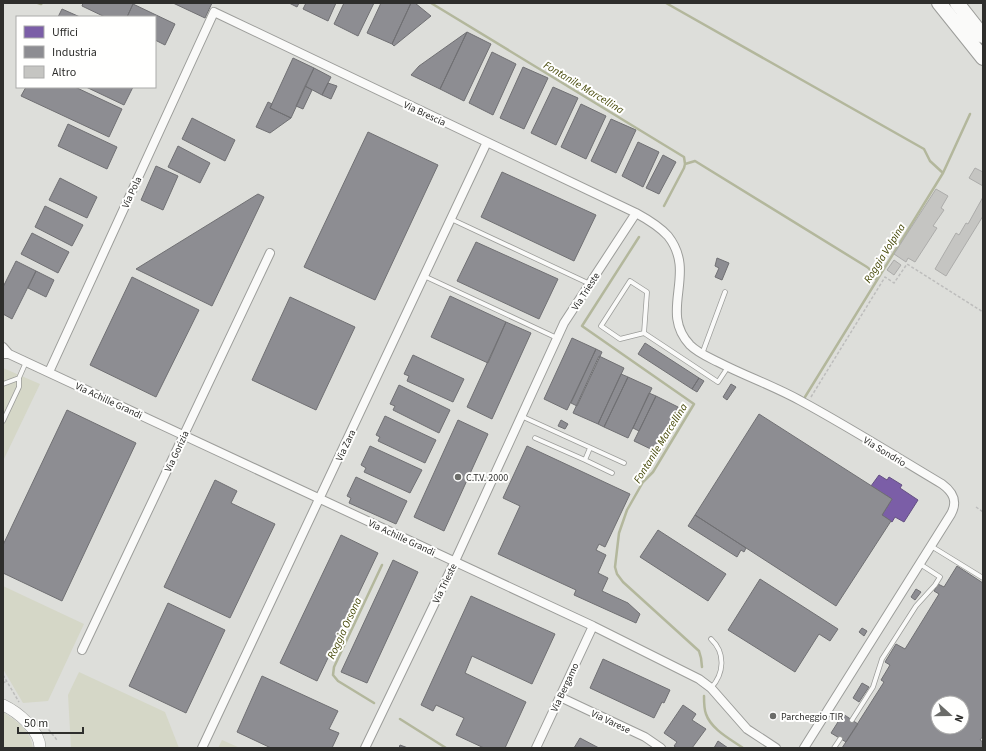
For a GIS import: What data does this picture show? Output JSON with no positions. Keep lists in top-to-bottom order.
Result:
{
  "streets": {
    "street": [
      "Via Brescia",
      "Via Pola",
      "Via Trieste",
      "Via Achille Grandi",
      "Via Zara",
      "Via Gorizia",
      "Via Sondrio",
      "Via Bergamo",
      "Via Varese"
    ]
  },
  "crossings": [
    ["Via Brescia", "Via Pola"],
    ["Via Brescia", "Via Trieste"],
    ["Via Brescia", "Via Zara"],
    ["Via Brescia", "Via Sondrio"],
    ["Via Pola", "Via Achille Grandi"],
    ["Via Trieste", "Via Achille Grandi"],
    ["Via Trieste", "Via Sondrio"],
    ["Via Achille Grandi", "Via Zara"],
    ["Via Achille Grandi", "Via Gorizia"],
    ["Via Achille Grandi", "Via Bergamo"],
    ["Via Bergamo", "Via Varese"]
  ],
  "water": ["Fontanile Marcellina", "Roggia Volpina", "Roggia Orsona"],
  "places": ["C.T.V. 2000", "Parcheggio TIR"],
  "legend": ["Uffici", "Industria", "Altro"],
  "scale_bar": "50 m",
  "north": "right"
}
